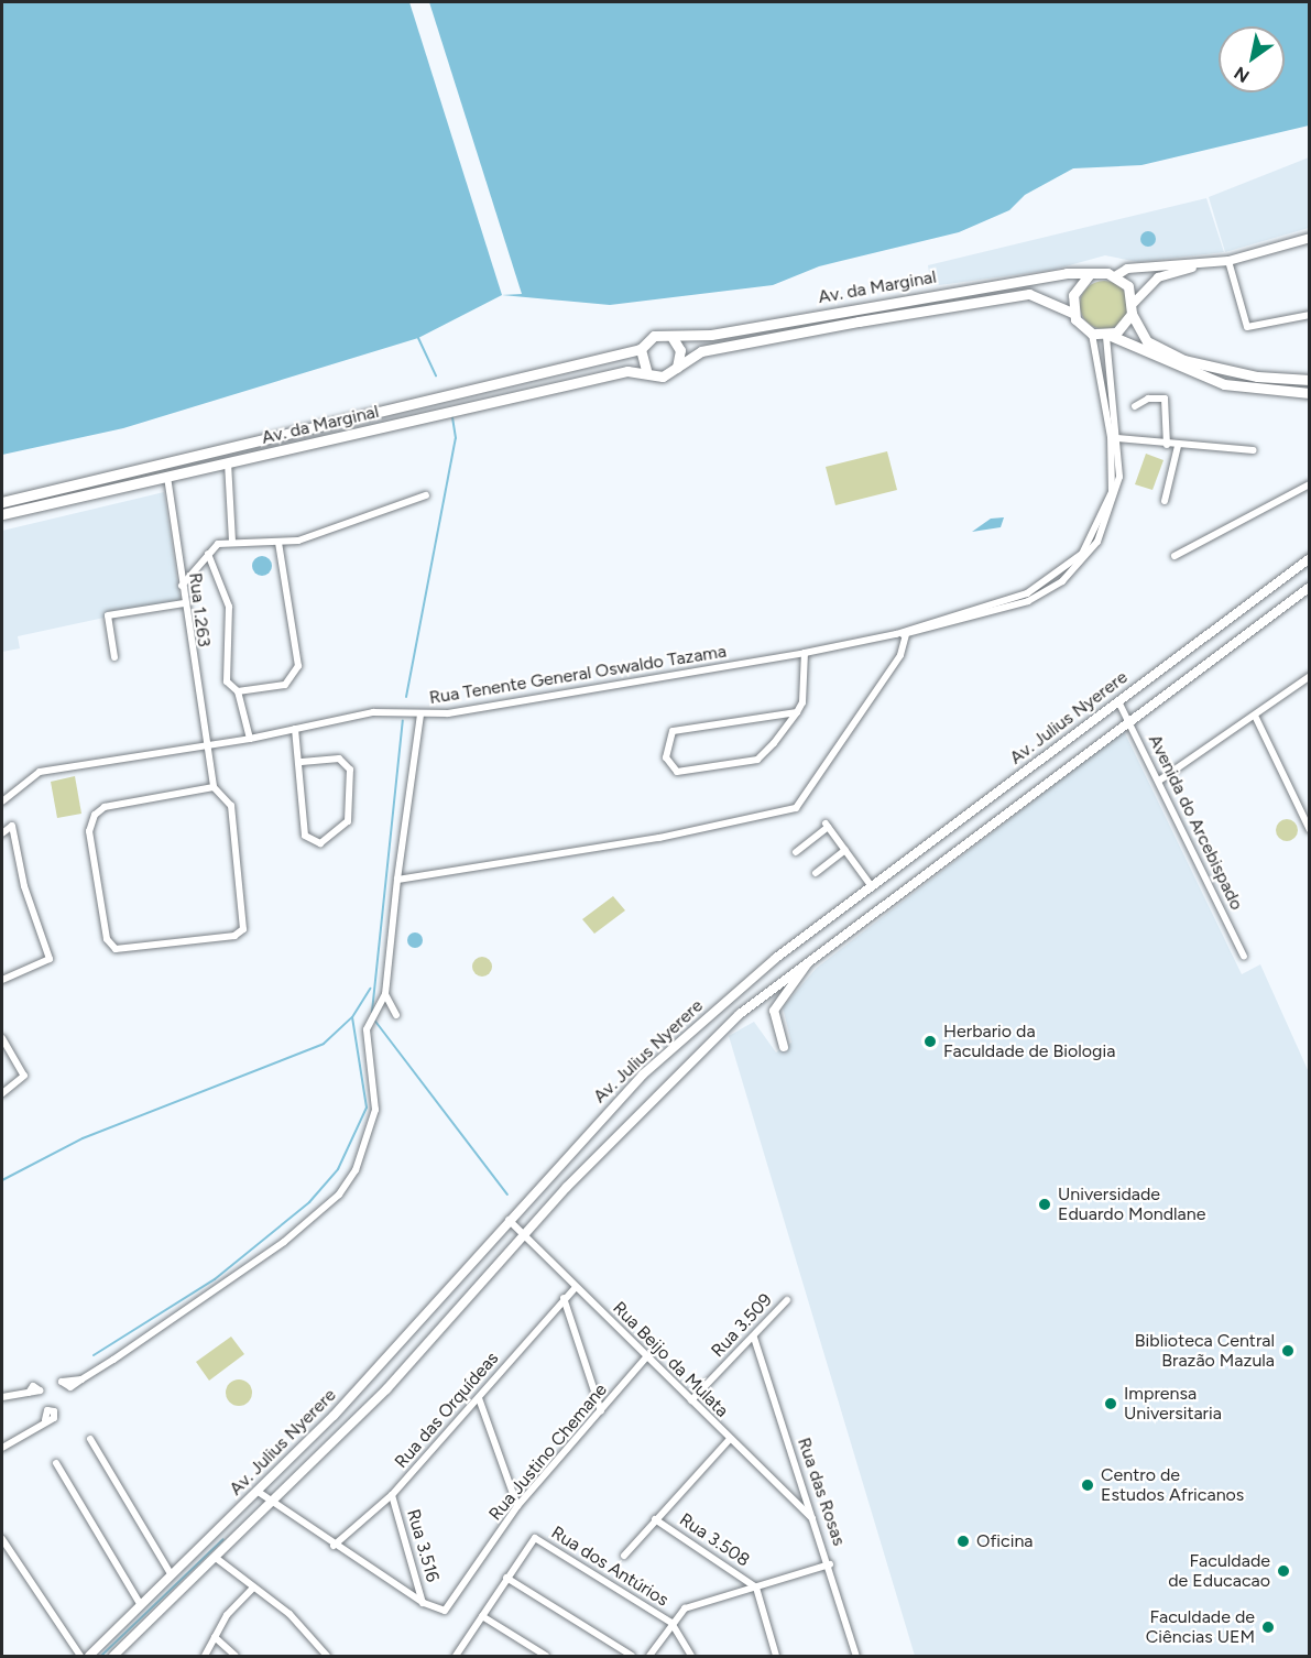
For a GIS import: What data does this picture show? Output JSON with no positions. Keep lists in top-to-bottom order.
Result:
{
  "streets": {
    "main road": ["Av. da Marginal", "Av. Julius Nyerere"],
    "street": [
      "Rua 1.263",
      "Rua Tenente General Oswaldo Tazama",
      "Avenida do Arcebispado",
      "Rua 3.509",
      "Rua Beijo da Mulata",
      "Rua das Orquídeas",
      "Rua Justino Chemane",
      "Rua das Rosas",
      "Rua 3.508",
      "Rua 3.516",
      "Rua dos Antúrios"
    ]
  },
  "crossings": [
    ["Av. da Marginal", "Rua 1.263"],
    ["Av. da Marginal", "Rua Tenente General Oswaldo Tazama"],
    ["Rua 1.263", "Rua Tenente General Oswaldo Tazama"],
    ["Av. Julius Nyerere", "Avenida do Arcebispado"],
    ["Av. Julius Nyerere", "Rua Beijo da Mulata"],
    ["Av. Julius Nyerere", "Rua Justino Chemane"],
    ["Rua 3.509", "Rua Beijo da Mulata"],
    ["Rua 3.509", "Rua das Rosas"],
    ["Rua Beijo da Mulata", "Rua das Orquídeas"],
    ["Rua Beijo da Mulata", "Rua Justino Chemane"],
    ["Rua Beijo da Mulata", "Rua das Rosas"],
    ["Rua das Orquídeas", "Rua Justino Chemane"],
    ["Rua das Orquídeas", "Rua 3.516"],
    ["Rua Justino Chemane", "Rua 3.516"]
  ],
  "places": [
    "Herbario da Faculdade de Biologia",
    "Universidade Eduardo Mondlane",
    "Biblioteca Central Brazão Mazula",
    "Imprensa Universitaria",
    "Centro de Estudos Africanos",
    "Oficina",
    "Faculdade de Educacao",
    "Faculdade de Ciências UEM"
  ],
  "north": "bottom left"
}
